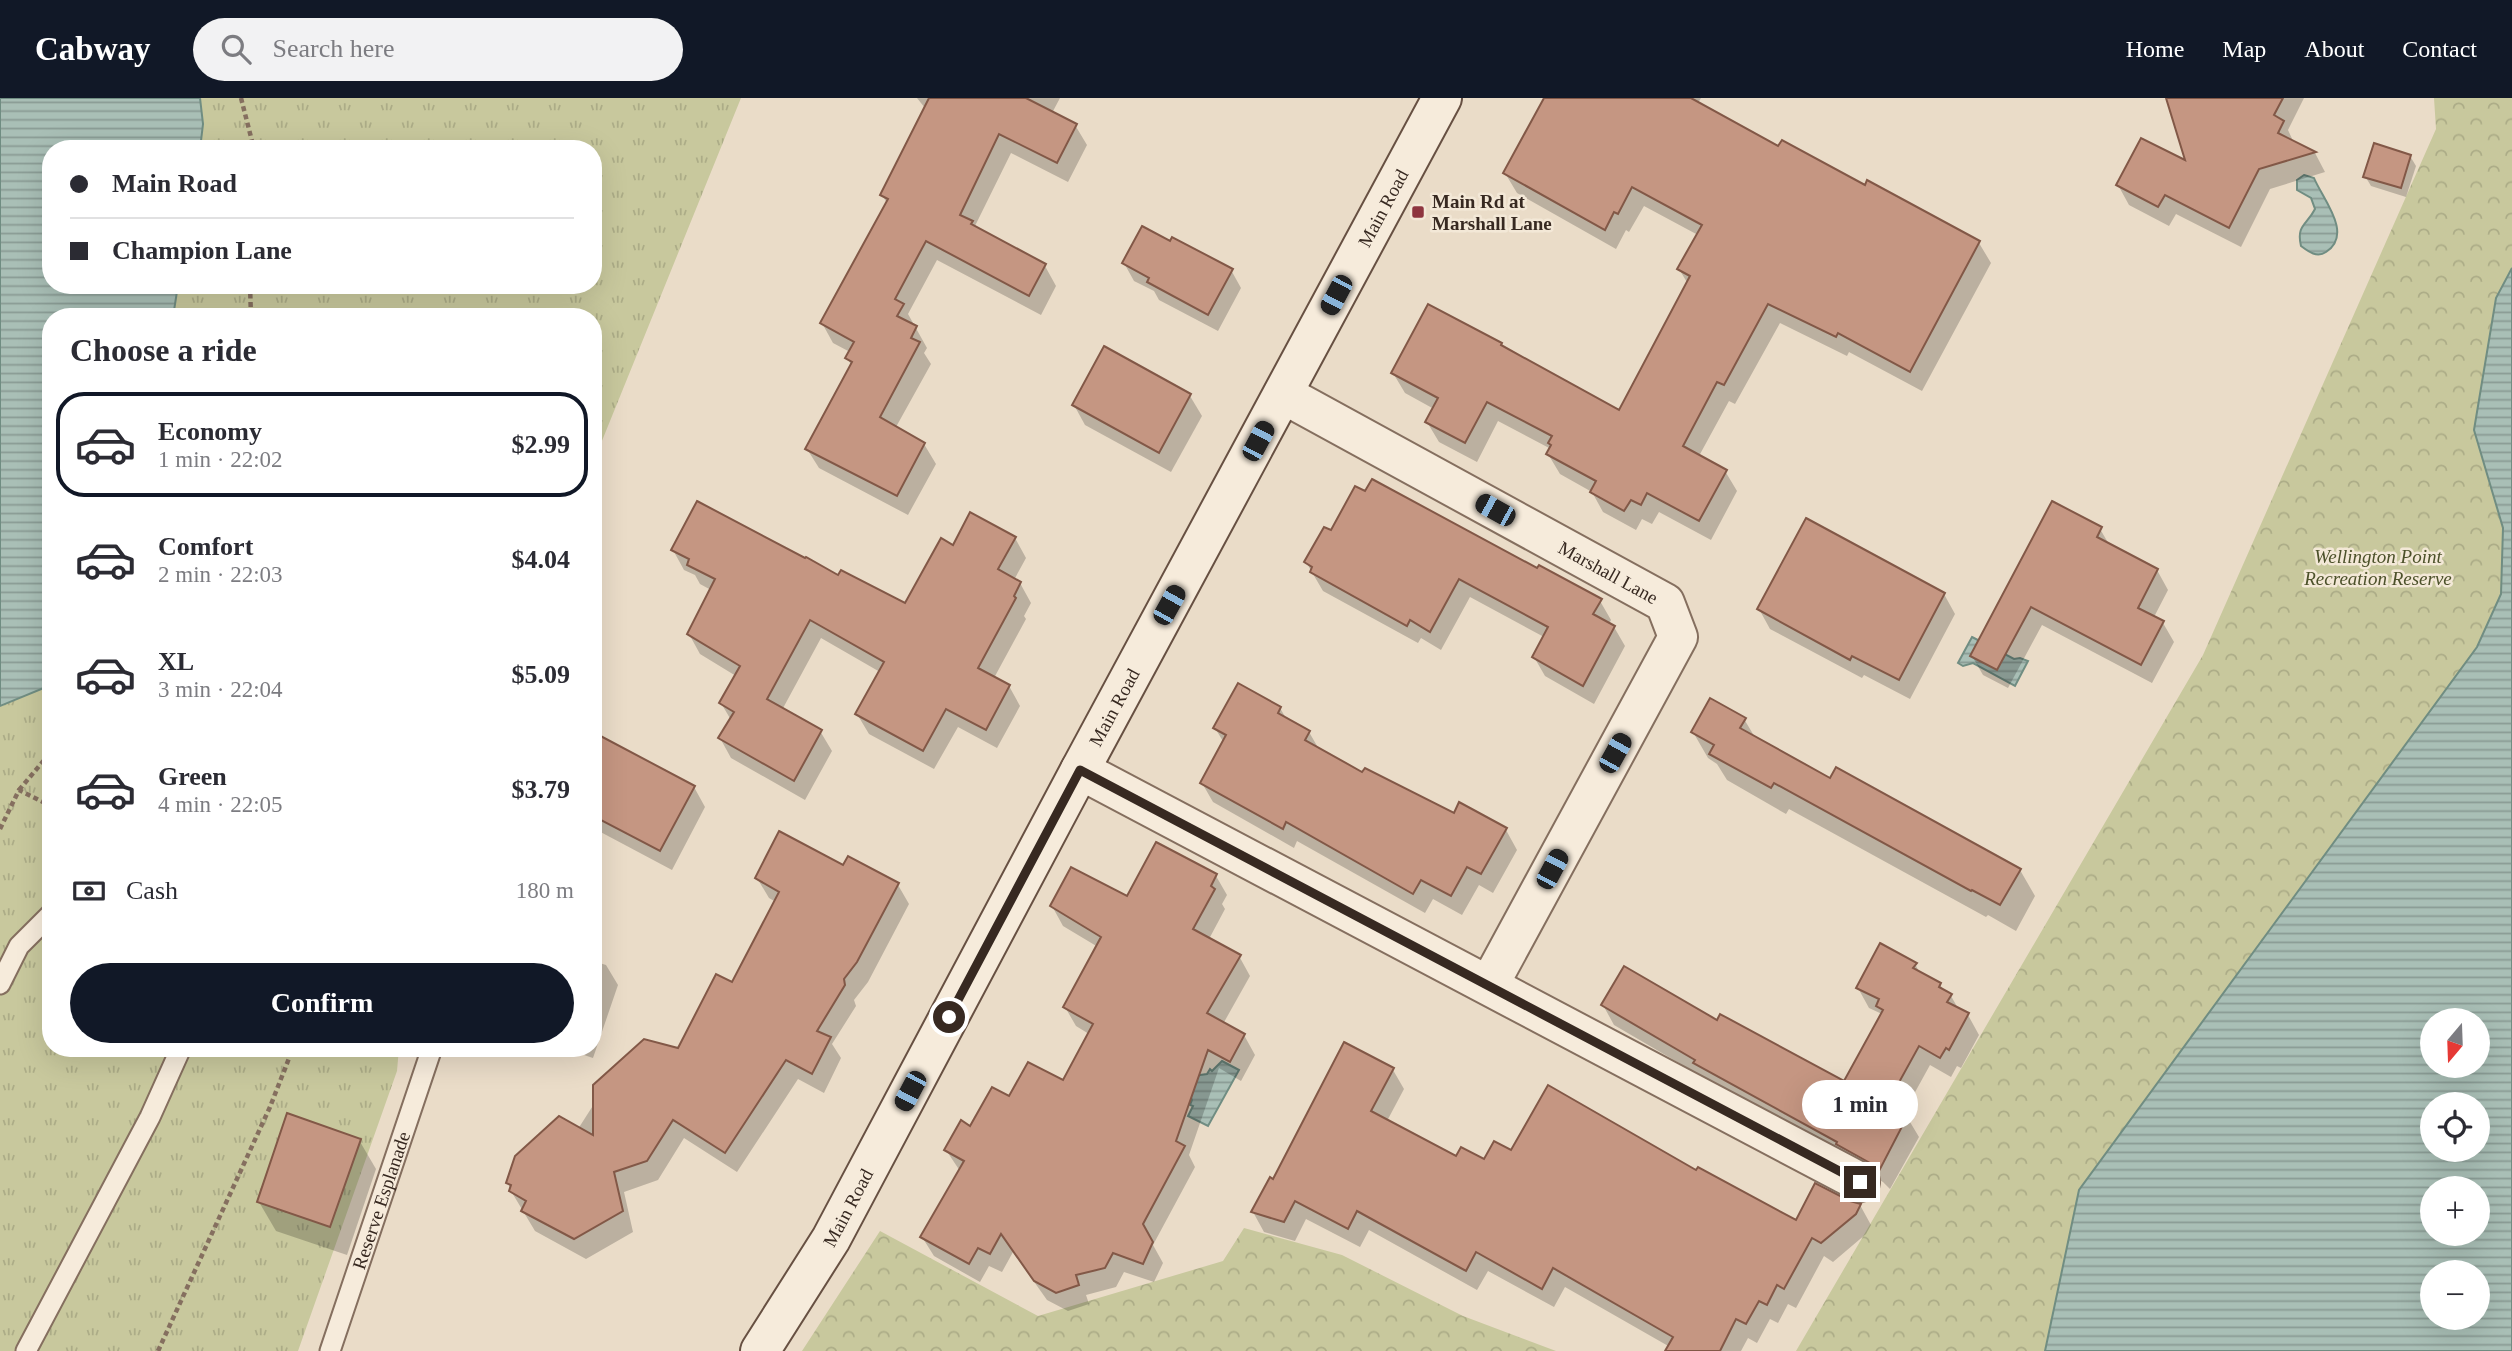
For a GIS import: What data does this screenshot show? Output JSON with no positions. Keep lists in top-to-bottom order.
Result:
{
  "streets": {
    "street": ["Main Road", "Marshall Lane"],
    "lane": ["Reserve Esplanade"]
  },
  "crossings": [
    ["Main Road", "Marshall Lane"]
  ],
  "parks": ["Wellington Point Recreation Reserve"],
  "places": {
    "transit": ["Main Rd at Marshall Lane"]
  },
  "north": "bottom",
  "page": {
    "header": "Cabway",
    "search": "Search here",
    "nav": [
      "Home",
      "Map",
      "About",
      "Contact"
    ],
    "banner": ["Main Road", "Champion Lane"],
    "heading": "Choose a ride",
    "list": [
      {
        "name": "Economy",
        "note": "1 min · 22:02",
        "value": "$2.99"
      },
      {
        "name": "Comfort",
        "note": "2 min · 22:03",
        "value": "$4.04"
      },
      {
        "name": "XL",
        "note": "3 min · 22:04",
        "value": "$5.09"
      },
      {
        "name": "Green",
        "note": "4 min · 22:05",
        "value": "$3.79"
      }
    ],
    "pay": ["Cash", "180 m"],
    "buttons": "Confirm",
    "map_buttons": ["+", "−"],
    "bubble": "1 min"
  }
}
